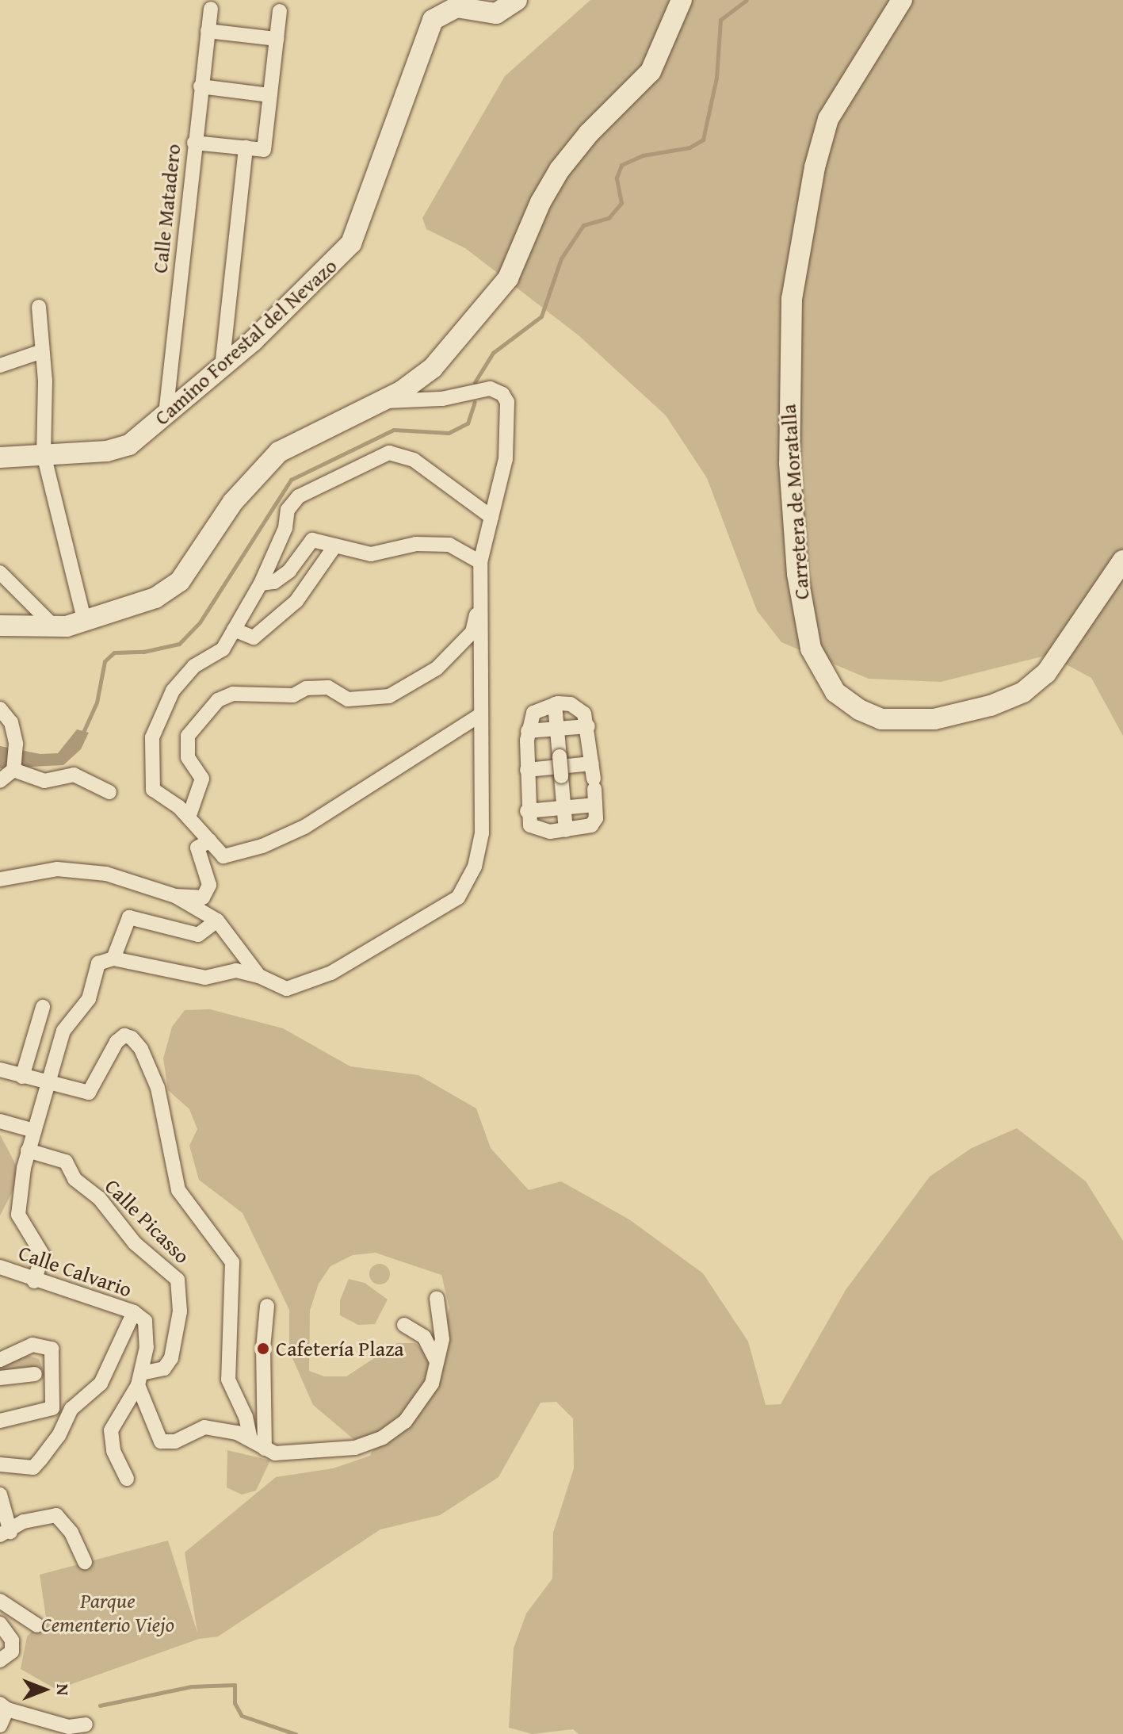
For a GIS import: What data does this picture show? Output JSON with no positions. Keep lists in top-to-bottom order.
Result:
{
  "streets": {
    "main road": ["Camino Forestal del Nevazo", "Carretera de Moratalla"],
    "street": ["Calle Matadero", "Calle Picasso", "Calle Calvario"]
  },
  "crossings": [
    ["Calle Matadero", "Camino Forestal del Nevazo"],
    ["Calle Picasso", "Calle Calvario"]
  ],
  "parks": ["Parque Cementerio Viejo"],
  "places": ["Cafetería Plaza"],
  "north": "right"
}
